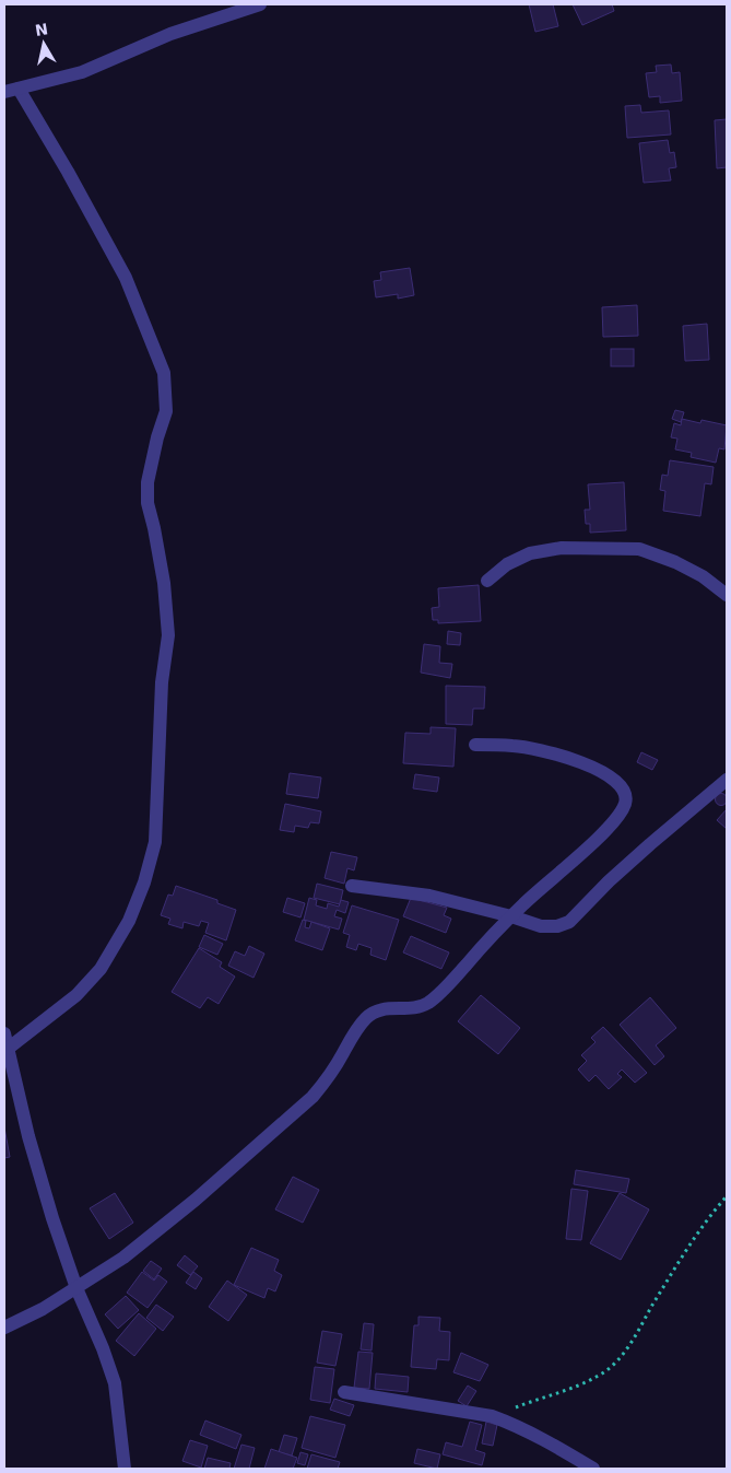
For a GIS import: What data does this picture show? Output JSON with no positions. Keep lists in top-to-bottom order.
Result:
{
  "north": "top"
}
